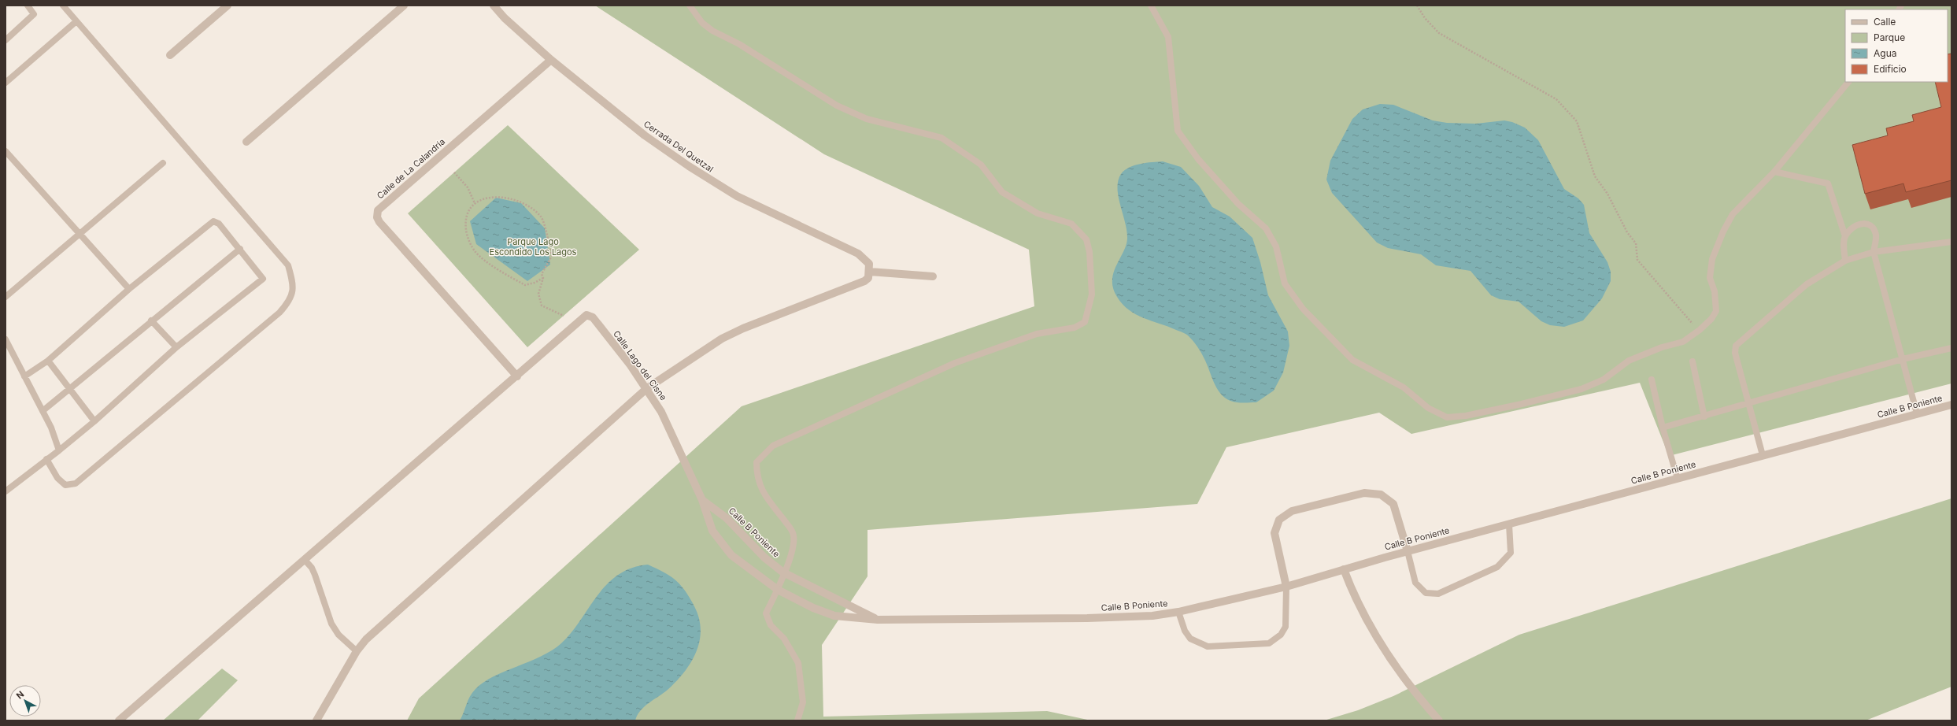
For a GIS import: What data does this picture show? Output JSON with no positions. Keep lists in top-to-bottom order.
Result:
{
  "streets": {
    "street": [
      "Cerrada Del Quetzal",
      "Calle de La Calandria",
      "Calle Lago del Cisne",
      "Calle B Poniente"
    ]
  },
  "crossings": [
    ["Cerrada Del Quetzal", "Calle de La Calandria"],
    ["Calle de La Calandria", "Calle Lago del Cisne"],
    ["Calle Lago del Cisne", "Calle B Poniente"]
  ],
  "parks": ["Parque Lago Escondido Los Lagos"],
  "legend": [
    "Calle",
    "Parque",
    "Agua",
    "Edificio"
  ],
  "north": "top left"
}
